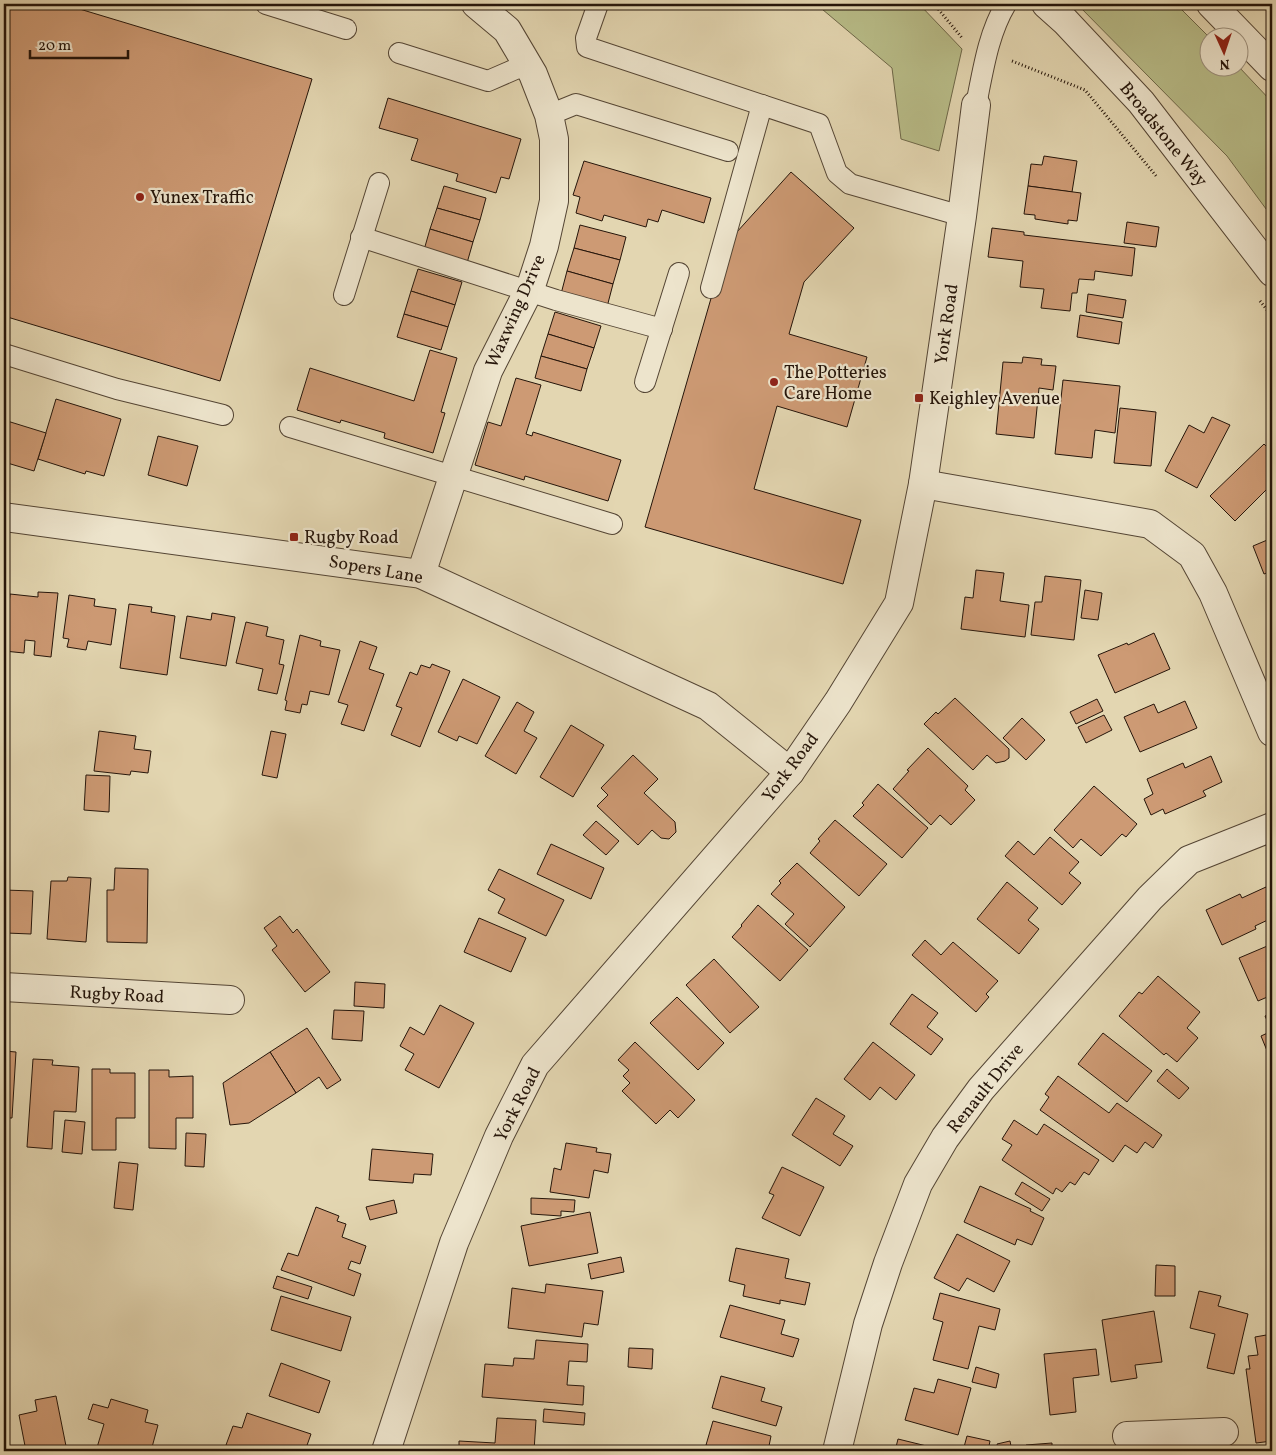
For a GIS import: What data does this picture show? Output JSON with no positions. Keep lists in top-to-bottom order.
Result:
{
  "streets": {
    "street": [
      "Broadstone Way",
      "Waxwing Drive",
      "York Road",
      "Sopers Lane",
      "Rugby Road",
      "Renault Drive"
    ]
  },
  "crossings": [
    ["Waxwing Drive", "Sopers Lane"],
    ["York Road", "Sopers Lane"]
  ],
  "places": {
    "other": ["Yunex Traffic", "The Potteries Care Home"],
    "transit": ["Keighley Avenue", "Rugby Road"]
  },
  "scale_bar": "20 m",
  "north": "bottom"
}
